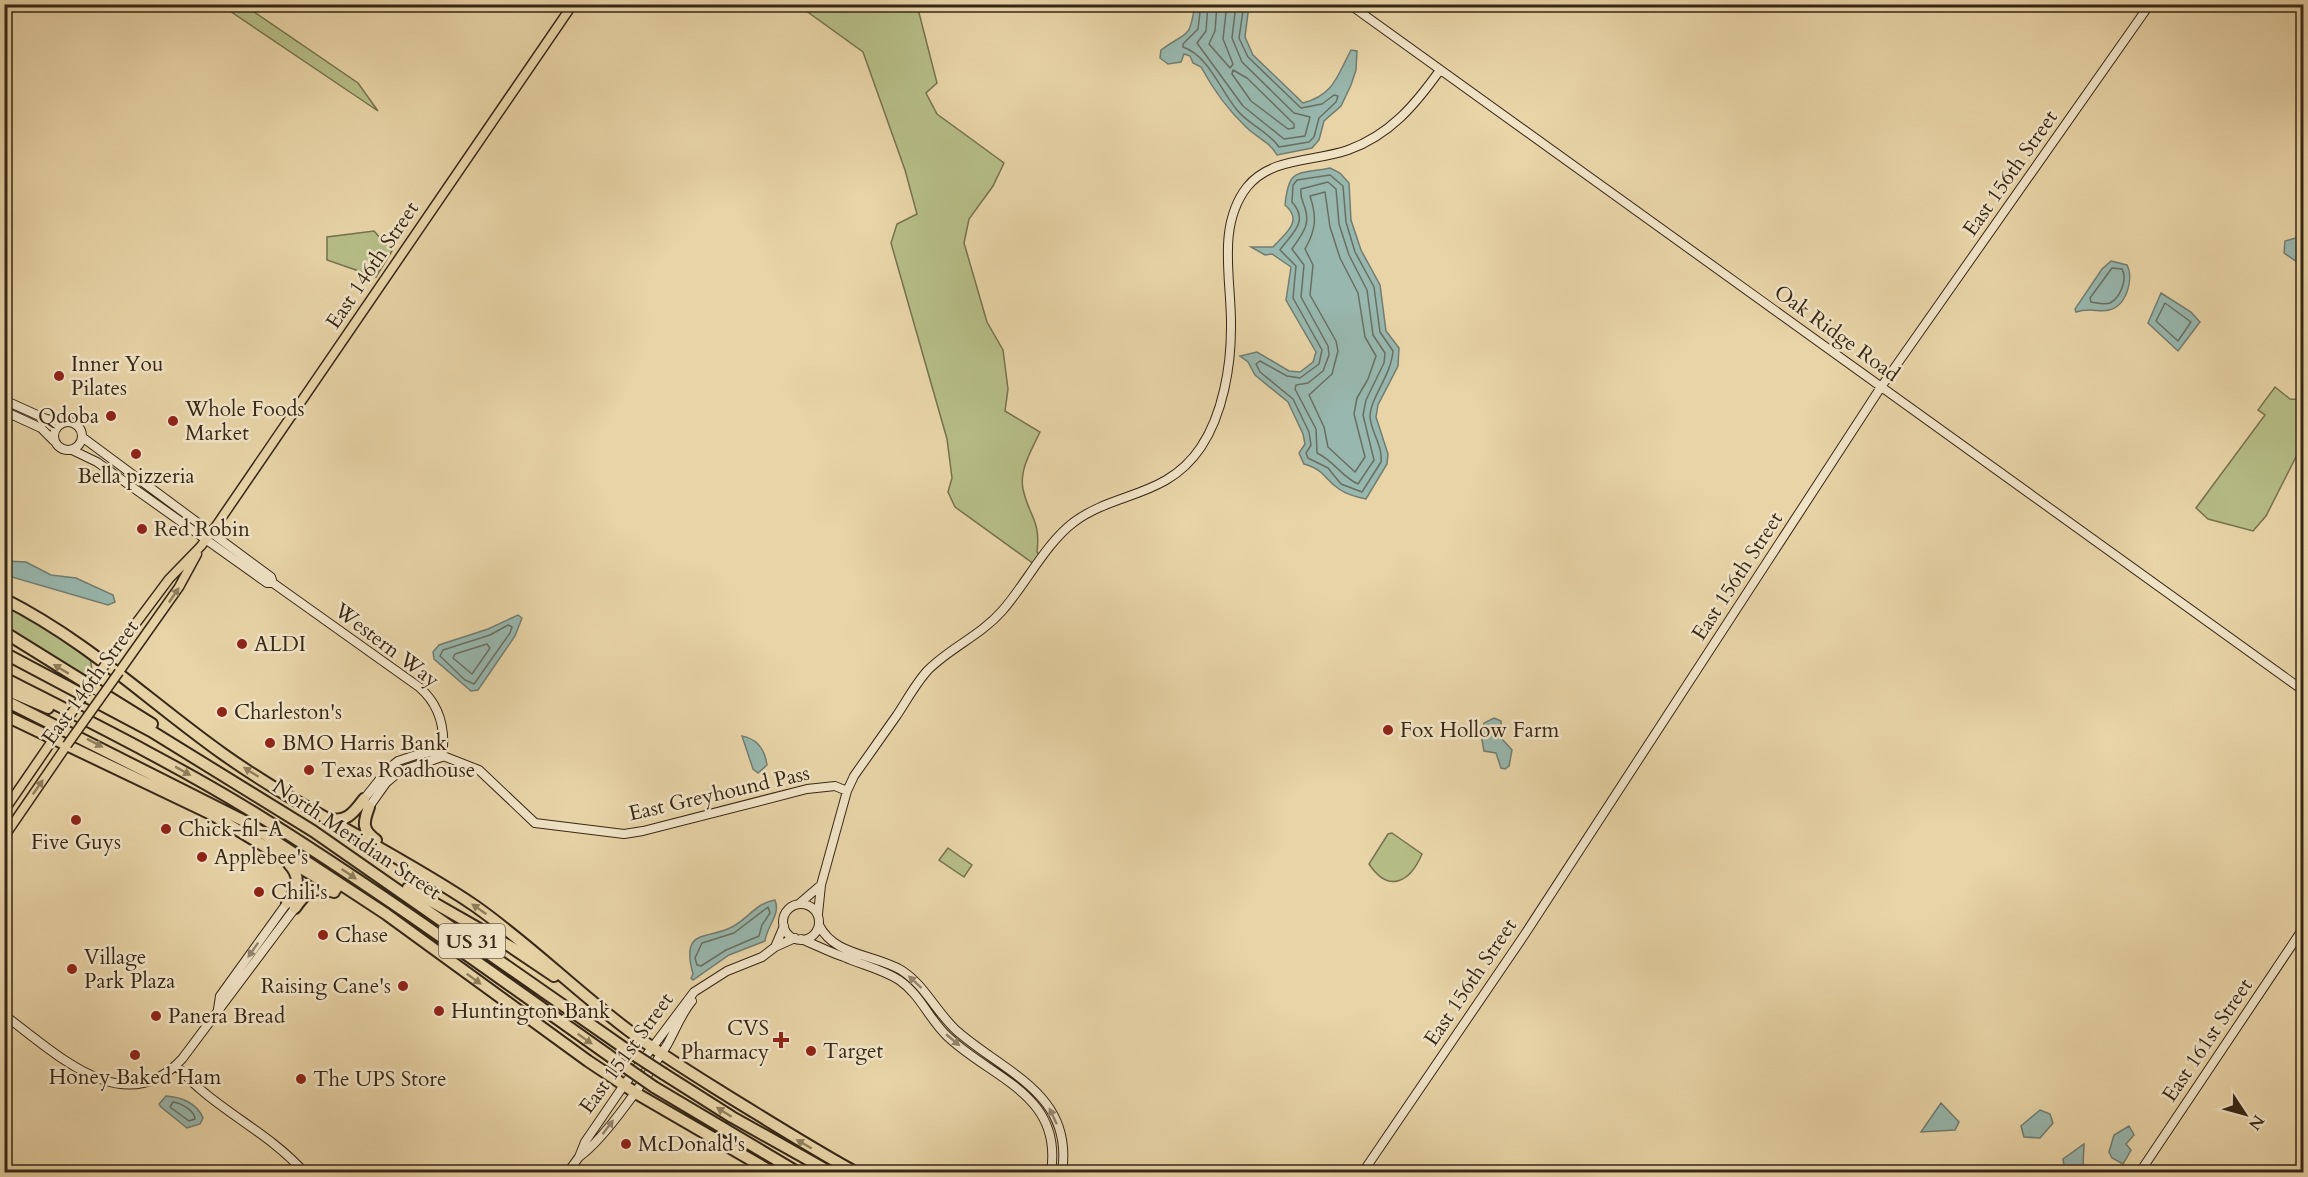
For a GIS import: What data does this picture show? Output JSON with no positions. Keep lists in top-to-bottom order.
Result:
{
  "streets": {
    "highway": ["North Meridian Street", "US 31"],
    "main road": ["East 146th Street"],
    "street": [
      "East 156th Street",
      "Oak Ridge Road",
      "Western Way",
      "East Greyhound Pass",
      "East 161st Street",
      "East 151st Street"
    ]
  },
  "crossings": [
    ["East 156th Street", "Oak Ridge Road"],
    ["East 146th Street", "Western Way"],
    ["Western Way", "East Greyhound Pass"]
  ],
  "places": {
    "other": [
      "Inner You Pilates",
      "Qdoba",
      "Whole Foods Market",
      "Bella pizzeria",
      "Red Robin",
      "ALDI",
      "Charleston's",
      "Fox Hollow Farm",
      "BMO Harris Bank",
      "Texas Roadhouse",
      "Five Guys",
      "Chick-fil-A",
      "Applebee's",
      "Chili's",
      "Chase",
      "Village Park Plaza",
      "Raising Cane's",
      "Huntington Bank",
      "Panera Bread",
      "Target",
      "Honey Baked Ham",
      "The UPS Store",
      "McDonald's"
    ],
    "health": ["CVS Pharmacy"]
  },
  "north": "bottom right"
}
